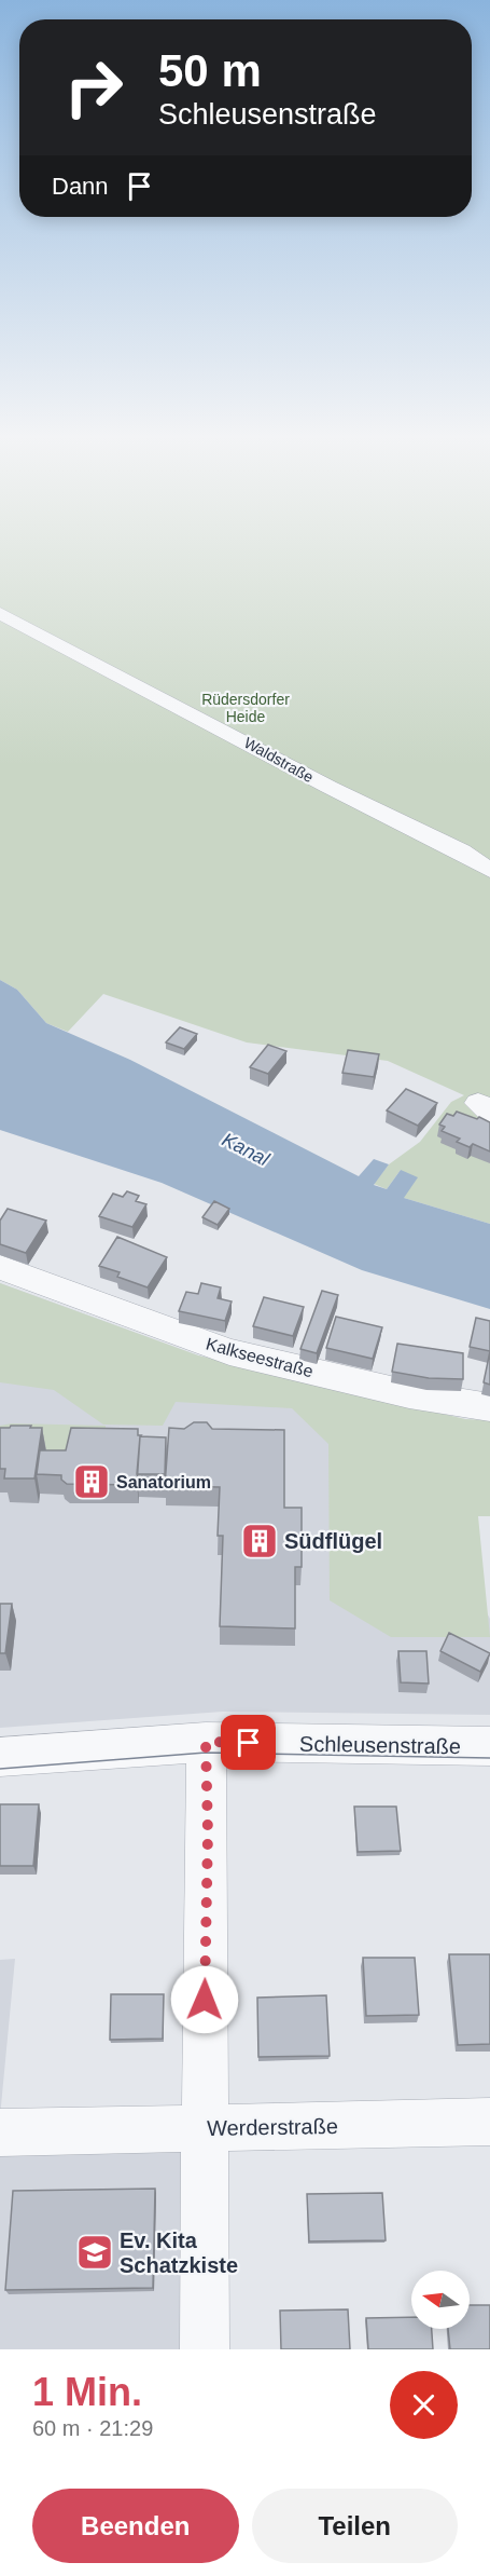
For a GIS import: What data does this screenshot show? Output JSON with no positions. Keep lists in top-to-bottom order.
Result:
{
  "streets": {
    "street": [
      "Waldstraße",
      "Kalkseestraße",
      "Schleusenstraße",
      "Werderstraße"
    ]
  },
  "water": ["Kanal"],
  "parks": ["Rüdersdorfer Heide"],
  "places": {
    "building": ["Sanatorium", "Südflügel"],
    "school or university": ["Ev. Kita Schatzkiste"]
  },
  "north": "left",
  "page": {
    "turn": ["50 m", "Schleusenstraße"],
    "then": "Dann",
    "heading": ["1 Min.", "60 m · 21:29"],
    "buttons": ["Beenden", "Teilen"]
  }
}
